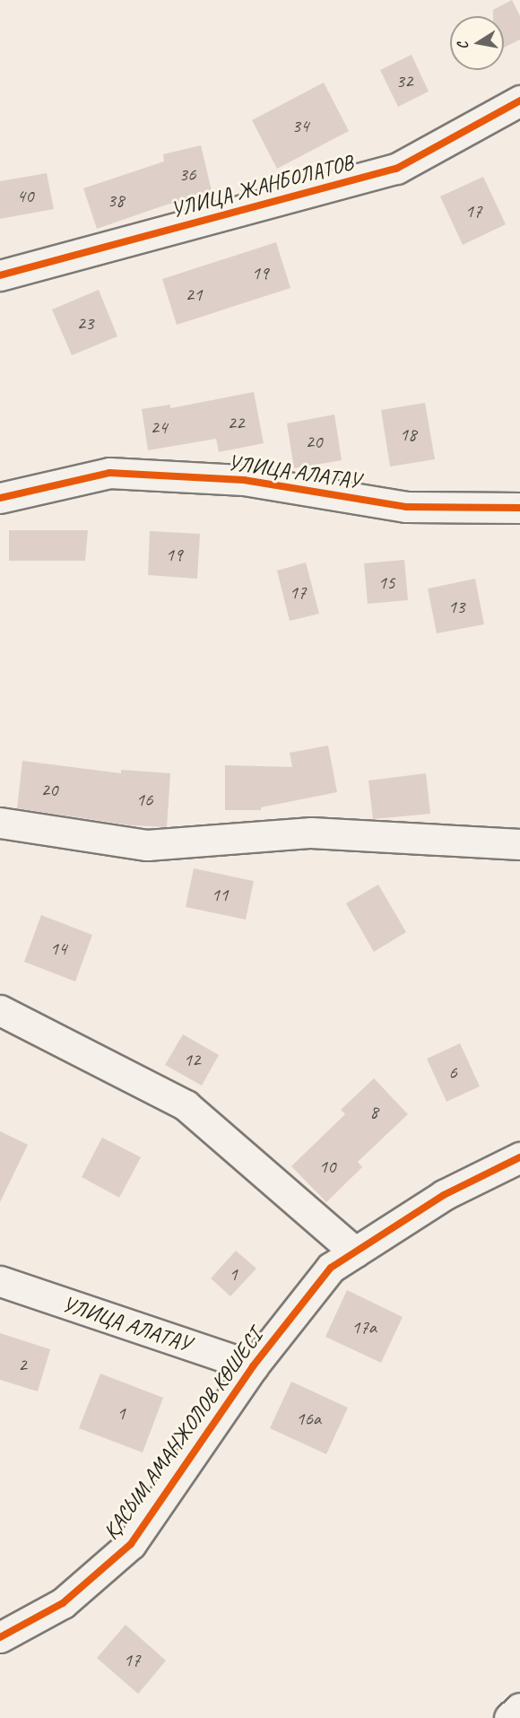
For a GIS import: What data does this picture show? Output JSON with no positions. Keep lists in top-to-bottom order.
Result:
{
  "streets": {
    "street": ["УЛИЦА ЖАНБОЛАТОВ", "УЛИЦА АЛАТАУ", "ҚАСЫМ АМАНЖОЛОВ КӨШЕСІ"]
  },
  "crossings": [
    ["УЛИЦА АЛАТАУ", "ҚАСЫМ АМАНЖОЛОВ КӨШЕСІ"]
  ],
  "house_numbers": [
    "32",
    "34",
    "36",
    "40",
    "38",
    "17",
    "19",
    "21",
    "23",
    "22",
    "24",
    "18",
    "20",
    "19",
    "15",
    "17",
    "13",
    "20",
    "16",
    "11",
    "14",
    "12",
    "6",
    "8",
    "10",
    "1",
    "17а",
    "2",
    "1",
    "16а",
    "17"
  ],
  "north": "left"
}
